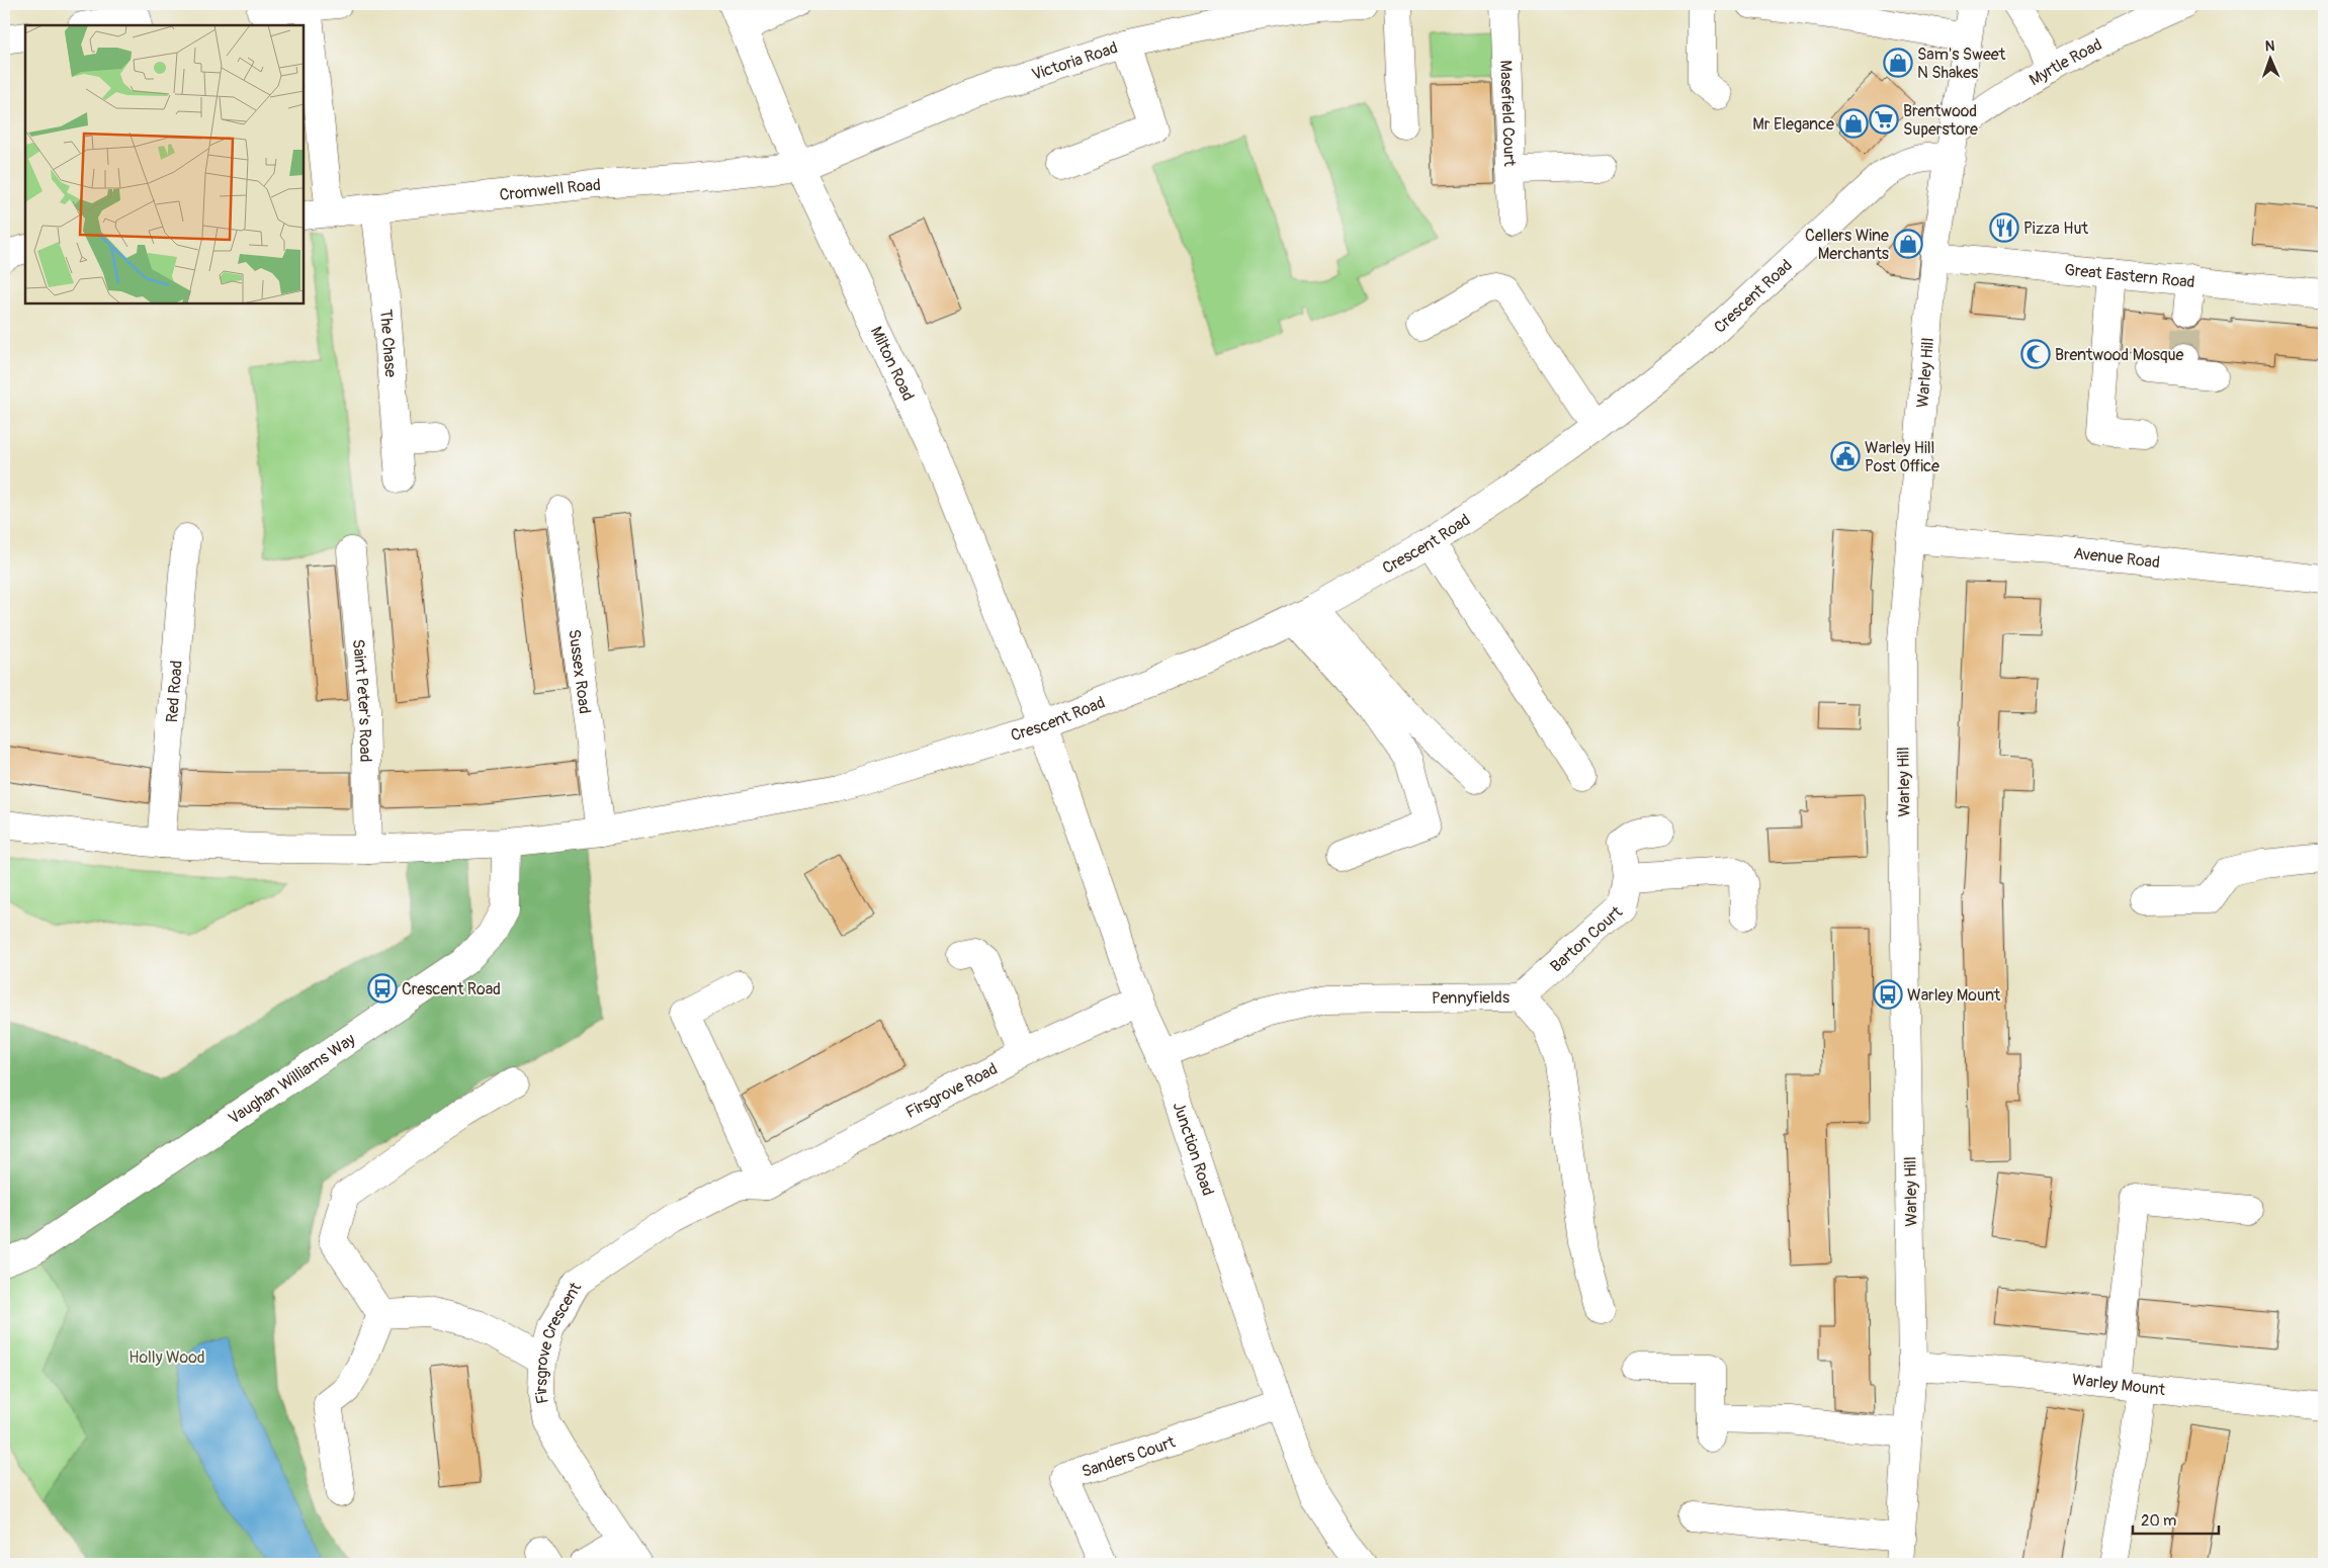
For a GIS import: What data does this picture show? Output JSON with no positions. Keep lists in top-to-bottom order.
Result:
{
  "streets": {
    "street": [
      "Victoria Road",
      "Myrtle Road",
      "Masefield Court",
      "Cromwell Road",
      "Great Eastern Road",
      "Crescent Road",
      "The Chase",
      "Milton Road",
      "Warley Hill",
      "Avenue Road",
      "Sussex Road",
      "Red Road",
      "Saint Peter's Road",
      "Barton Court",
      "Pennyfields",
      "Vaughan Williams Way",
      "Firsgrove Road",
      "Junction Road",
      "Firsgrove Crescent",
      "Warley Mount",
      "Sanders Court"
    ]
  },
  "crossings": [
    ["Victoria Road", "Cromwell Road"],
    ["Victoria Road", "Milton Road"],
    ["Myrtle Road", "Warley Hill"],
    ["Cromwell Road", "The Chase"],
    ["Cromwell Road", "Milton Road"],
    ["Great Eastern Road", "Warley Hill"],
    ["Crescent Road", "Milton Road"],
    ["Crescent Road", "Warley Hill"],
    ["Crescent Road", "Sussex Road"],
    ["Crescent Road", "Red Road"],
    ["Crescent Road", "Saint Peter's Road"],
    ["Crescent Road", "Vaughan Williams Way"],
    ["Crescent Road", "Junction Road"],
    ["Milton Road", "Junction Road"],
    ["Warley Hill", "Avenue Road"],
    ["Warley Hill", "Warley Mount"],
    ["Barton Court", "Pennyfields"],
    ["Pennyfields", "Junction Road"],
    ["Firsgrove Road", "Junction Road"],
    ["Firsgrove Road", "Firsgrove Crescent"],
    ["Junction Road", "Sanders Court"]
  ],
  "parks": ["Holly Wood"],
  "places": {
    "shop": ["Sam's Sweet N Shakes", "Mr Elegance", "Cellers Wine Merchants"],
    "supermarket": ["Brentwood Superstore"],
    "restaurant": ["Pizza Hut"],
    "mosque": ["Brentwood Mosque"],
    "public building": ["Warley Hill Post Office"],
    "bus stop": ["Crescent Road", "Warley Mount"]
  },
  "scale_bar": "20 m",
  "north": "top"
}
